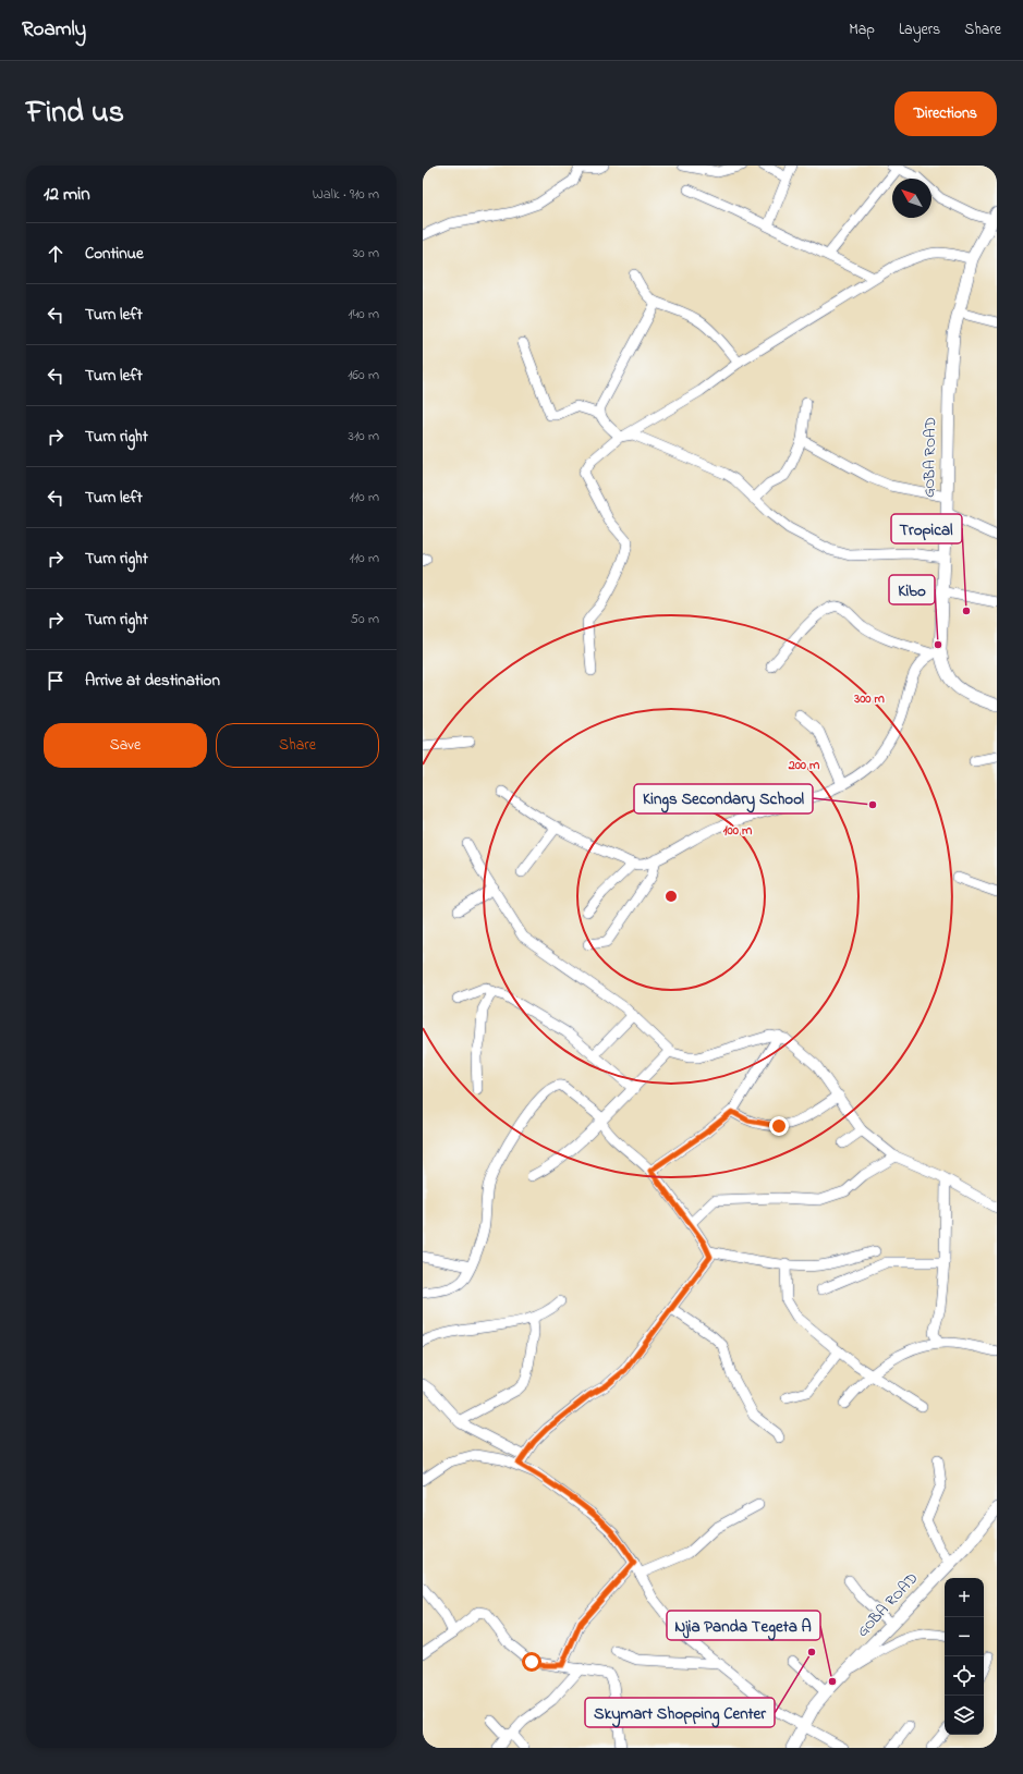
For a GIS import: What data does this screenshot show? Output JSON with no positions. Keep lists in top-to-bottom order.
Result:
{
  "streets": {
    "main road": ["GOBA ROAD"]
  },
  "places": [
    "Tropical",
    "Kibo",
    "Kings Secondary School",
    "Skymart Shopping Center",
    "Njia Panda Tegeta A"
  ],
  "north": "top left",
  "page": {
    "header": "Roamly",
    "nav": ["Map", "Layers", "Share"],
    "title": "Find us",
    "buttons": [
      "Directions",
      ["Save", "Share"]
    ],
    "heading": ["12 min", "Walk · 910 m"],
    "list": [
      ["Continue", "30 m"],
      ["Turn left", "140 m"],
      ["Turn left", "160 m"],
      ["Turn right", "310 m"],
      ["Turn left", "110 m"],
      ["Turn right", "110 m"],
      ["Turn right", "50 m"],
      "Arrive at destination"
    ],
    "map_buttons": ["+", "−"]
  },
  "rings": ["300 m", "200 m", "100 m"]
}
